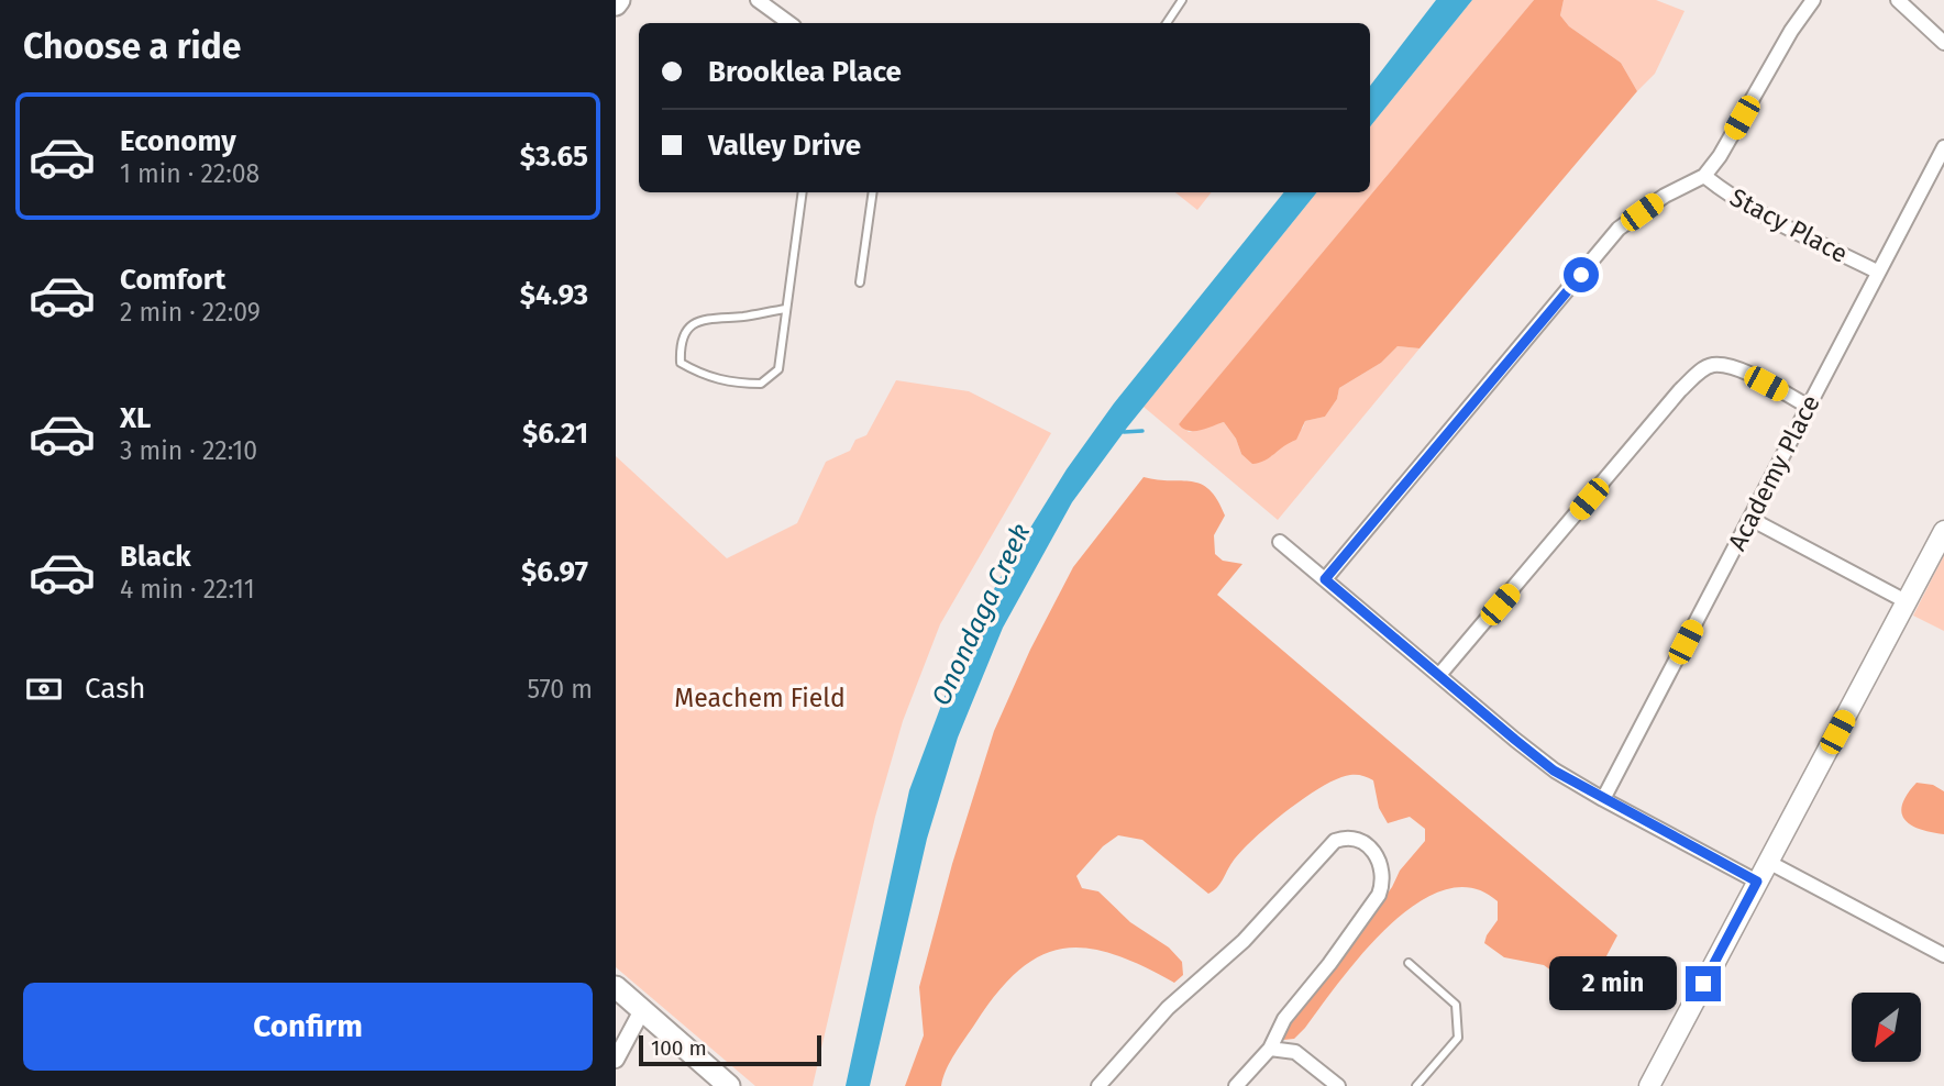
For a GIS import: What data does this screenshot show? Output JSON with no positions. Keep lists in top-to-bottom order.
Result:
{
  "streets": {
    "street": ["Stacy Place", "Academy Place"]
  },
  "crossings": [
    ["Stacy Place", "Academy Place"]
  ],
  "water": ["Onondaga Creek"],
  "parks": ["Meachem Field"],
  "scale_bar": "100 m",
  "north": "bottom left",
  "page": {
    "heading": "Choose a ride",
    "banner": ["Brooklea Place", "Valley Drive"],
    "list": [
      {
        "name": "Economy",
        "note": "1 min · 22:08",
        "value": "$3.65"
      },
      {
        "name": "Comfort",
        "note": "2 min · 22:09",
        "value": "$4.93"
      },
      {
        "name": "XL",
        "note": "3 min · 22:10",
        "value": "$6.21"
      },
      {
        "name": "Black",
        "note": "4 min · 22:11",
        "value": "$6.97"
      }
    ],
    "pay": ["Cash", "570 m"],
    "bubble": "2 min",
    "buttons": "Confirm",
    "scale": "100 m"
  }
}
